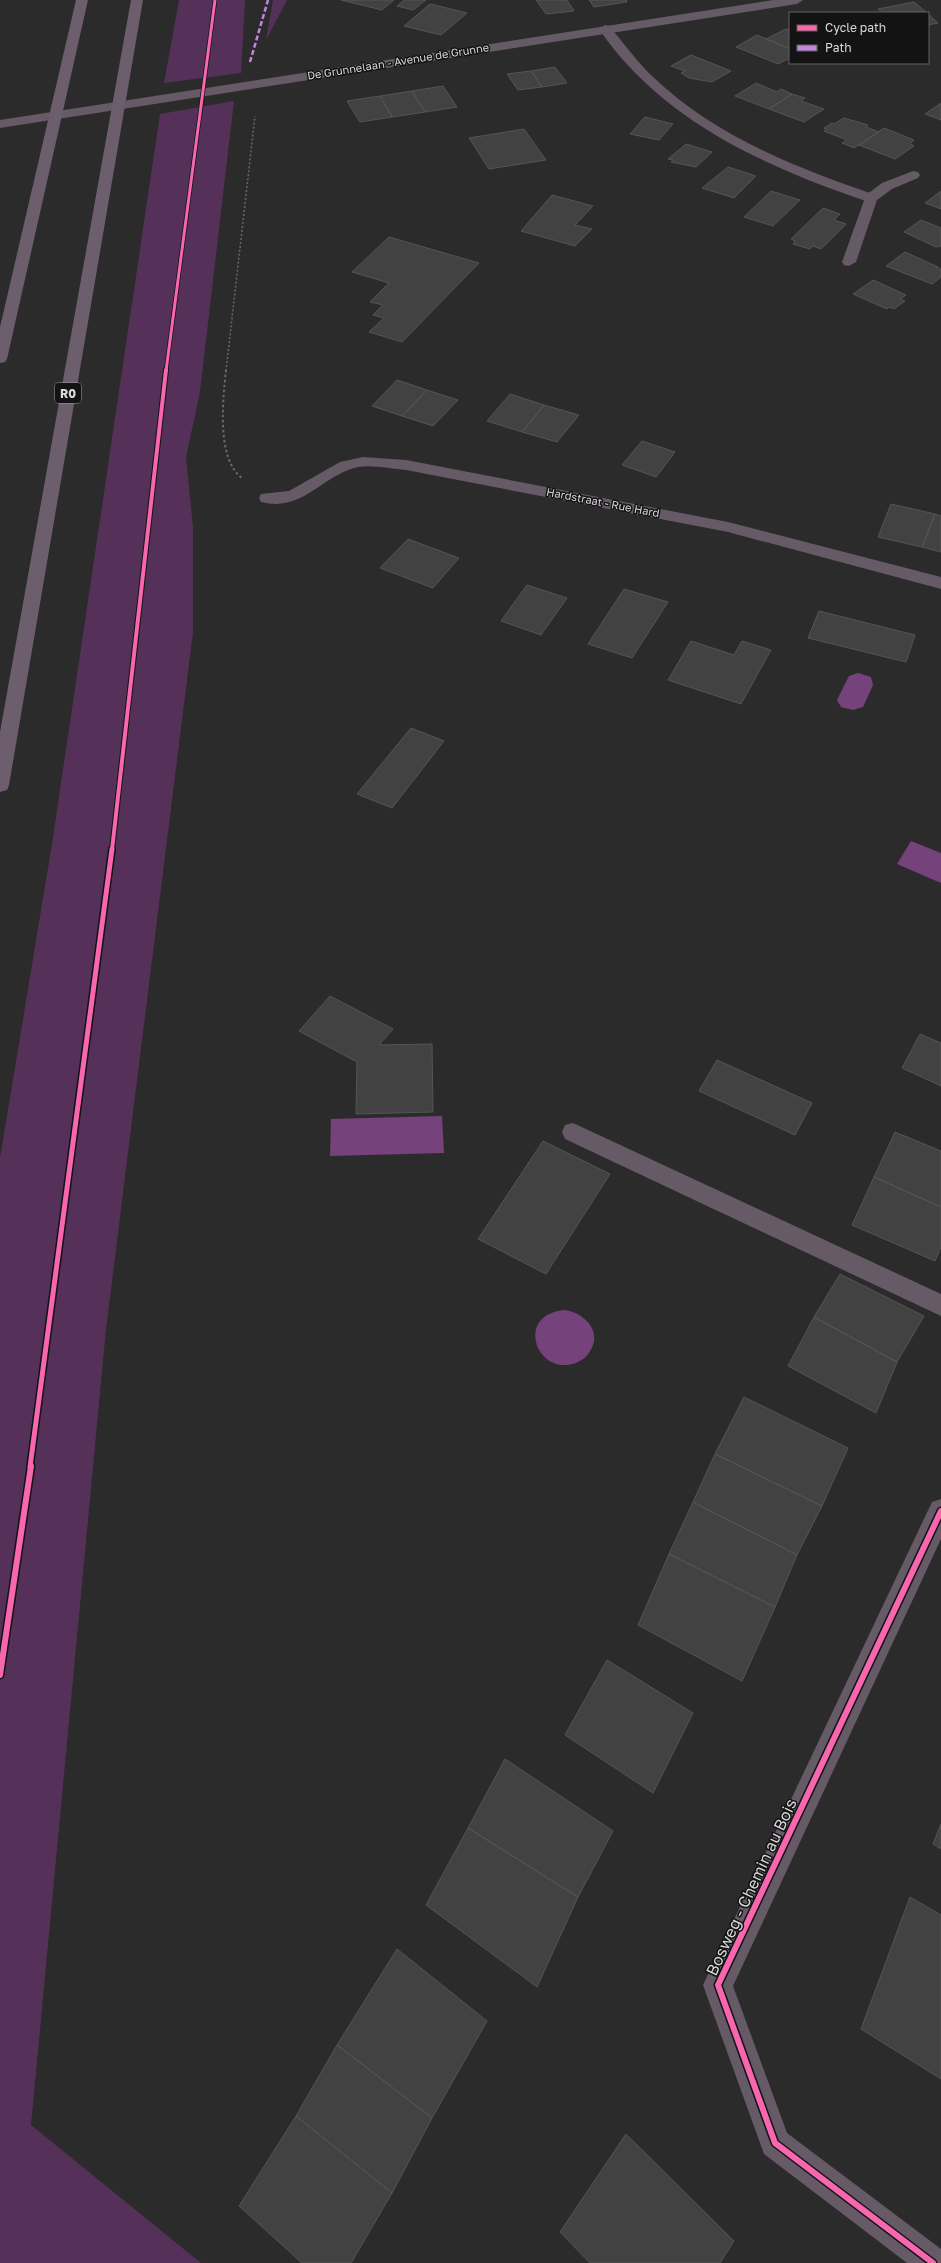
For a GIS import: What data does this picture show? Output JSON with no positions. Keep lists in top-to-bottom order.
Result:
{
  "streets": {
    "highway": ["R0"],
    "street": ["De Grunnelaan - Avenue de Grunne", "Hardstraat - Rue Hard", "Bosweg - Chemin au Bois"]
  },
  "legend": ["Cycle path", "Path"]
}
